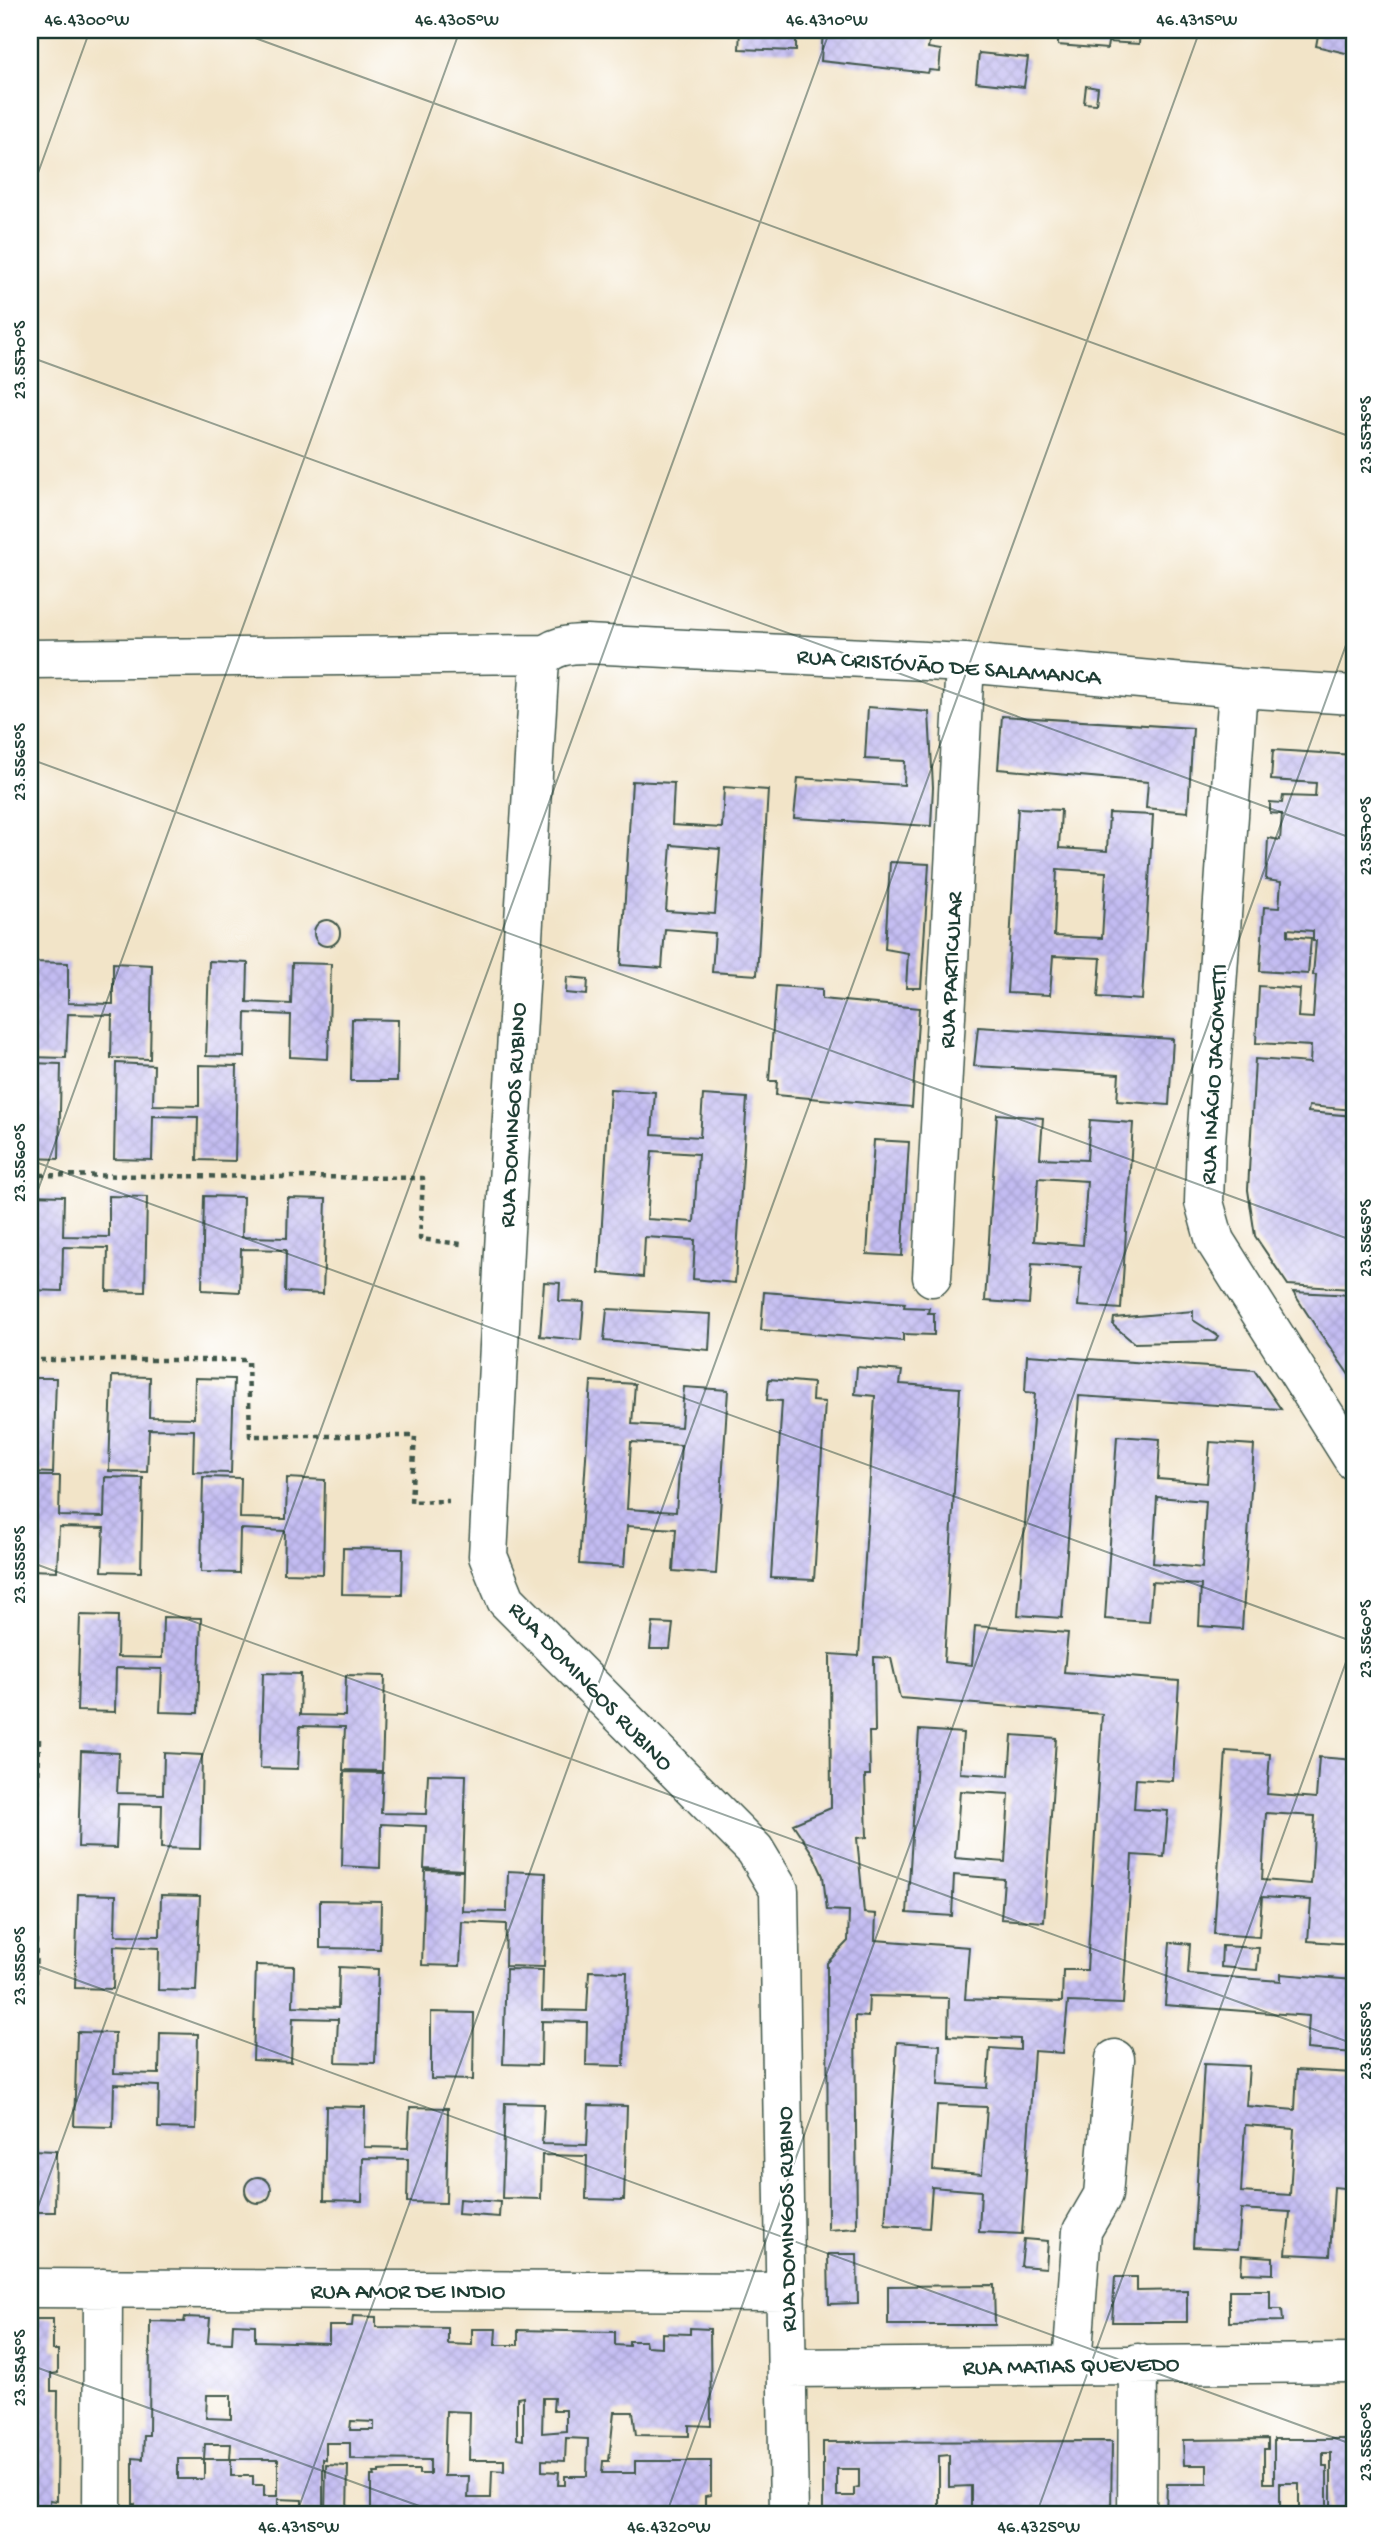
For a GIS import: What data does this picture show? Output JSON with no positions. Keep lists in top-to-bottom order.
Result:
{
  "streets": {
    "street": [
      "RUA CRISTÓVÃO DE SALAMANCA",
      "RUA PARTICULAR",
      "RUA INÁCIO JACOMETTI",
      "RUA DOMINGOS RUBINO",
      "RUA AMOR DE INDIO",
      "RUA MATIAS QUEVEDO"
    ]
  },
  "crossings": [
    ["RUA CRISTÓVÃO DE SALAMANCA", "RUA PARTICULAR"],
    ["RUA CRISTÓVÃO DE SALAMANCA", "RUA INÁCIO JACOMETTI"],
    ["RUA CRISTÓVÃO DE SALAMANCA", "RUA DOMINGOS RUBINO"],
    ["RUA DOMINGOS RUBINO", "RUA AMOR DE INDIO"],
    ["RUA DOMINGOS RUBINO", "RUA MATIAS QUEVEDO"]
  ],
  "coordinates": [
    "46.4300°W",
    "46.4305°W",
    "46.4310°W",
    "46.4315°W",
    "23.5570°S",
    "23.5575°S",
    "23.5565°S",
    "23.5560°S",
    "23.5555°S",
    "23.5550°S",
    "23.5545°S",
    "46.4320°W",
    "46.4325°W"
  ]
}
